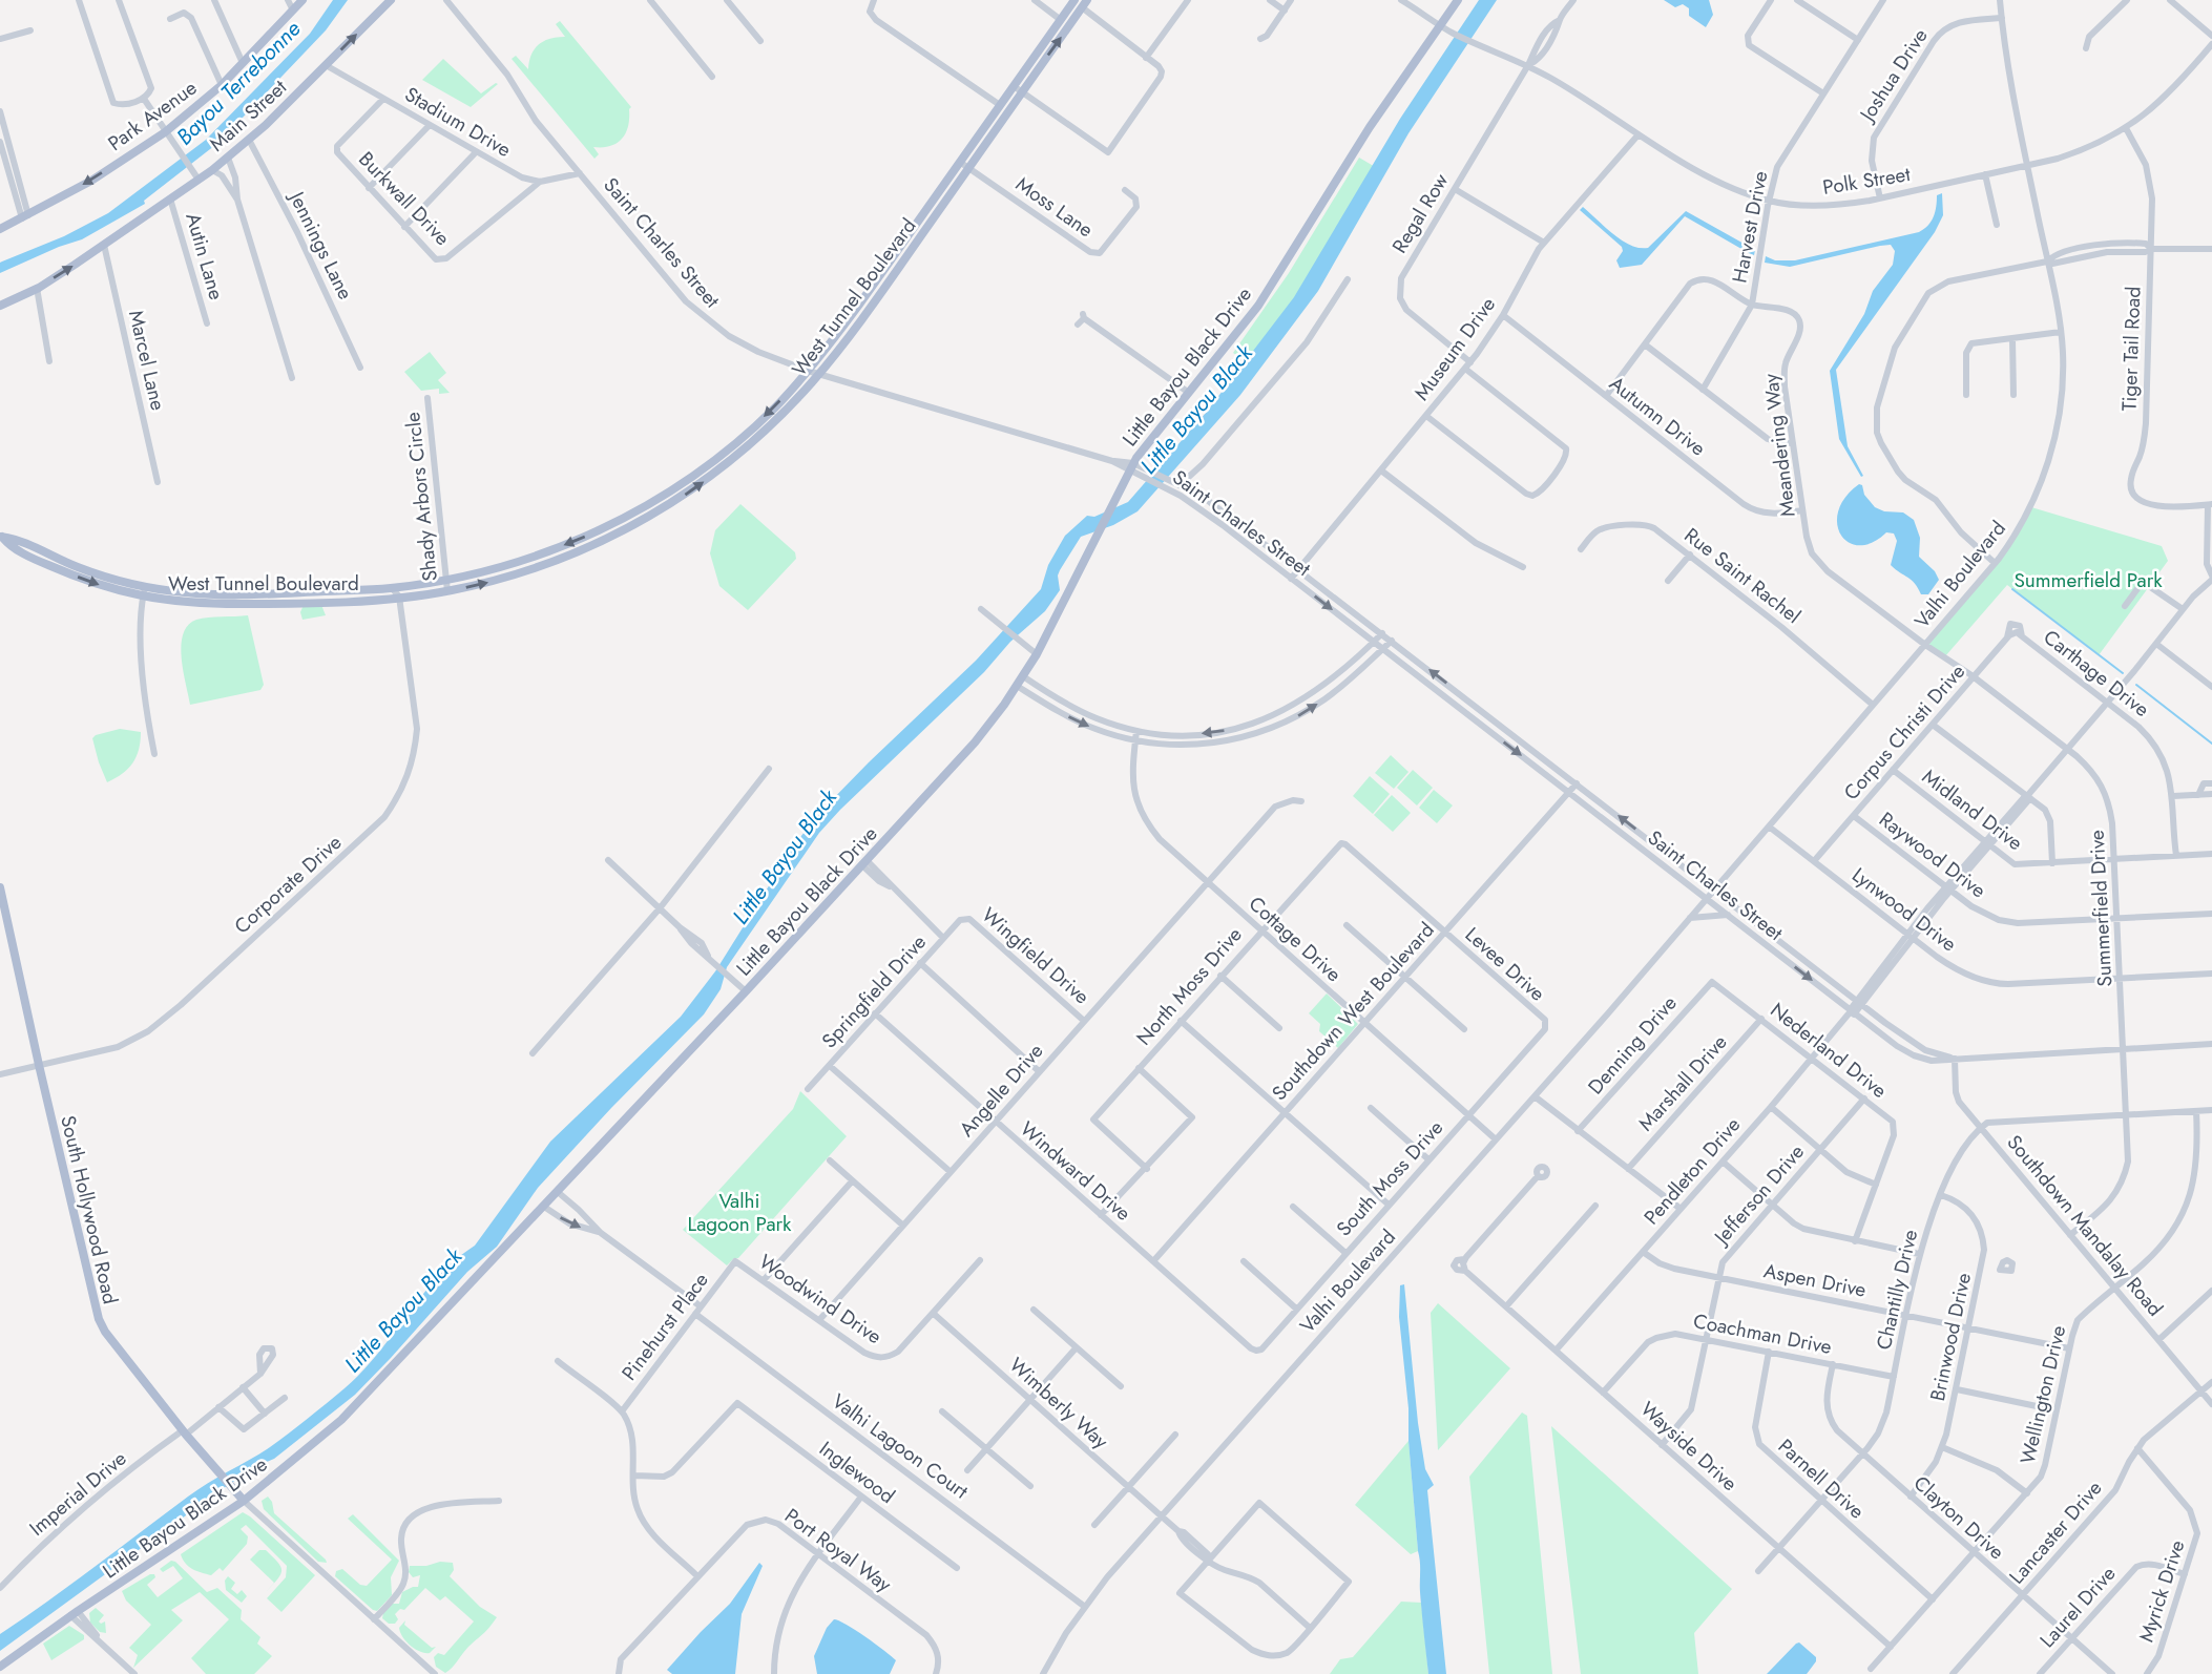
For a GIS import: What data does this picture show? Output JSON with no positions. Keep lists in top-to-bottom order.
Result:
{
  "streets": {
    "main road": [
      "Park Avenue",
      "Main Street",
      "West Tunnel Boulevard",
      "Little Bayou Black Drive",
      "South Hollywood Road"
    ],
    "street": [
      "Joshua Drive",
      "Stadium Drive",
      "Polk Street",
      "Burkwall Drive",
      "Moss Lane",
      "Regal Row",
      "Harvest Drive",
      "Saint Charles Street",
      "Jennings Lane",
      "Autin Lane",
      "Museum Drive",
      "Tiger Tail Road",
      "Marcel Lane",
      "Autumn Drive",
      "Meandering Way",
      "Shady Arbors Circle",
      "Valhi Boulevard",
      "Rue Saint Rachel",
      "Carthage Drive",
      "Corpus Christi Drive",
      "Midland Drive",
      "Raywood Drive",
      "Corporate Drive",
      "Summerfield Drive",
      "Lynwood Drive",
      "Cottage Drive",
      "Wingfield Drive",
      "Levee Drive",
      "North Moss Drive",
      "Springfield Drive",
      "Southdown West Boulevard",
      "Denning Drive",
      "Nederland Drive",
      "Marshall Drive",
      "Angelle Drive",
      "Windward Drive",
      "Pendleton Drive",
      "South Moss Drive",
      "Jefferson Drive",
      "Southdown Mandalay Road",
      "Aspen Drive",
      "Chantilly Drive",
      "Woodwind Drive",
      "Pinehurst Place",
      "Coachman Drive",
      "Brinwood Drive",
      "Wellington Drive",
      "Wimberly Way",
      "Valhi Lagoon Court",
      "Wayside Drive",
      "Inglewood",
      "Parnell Drive",
      "Imperial Drive",
      "Clayton Drive",
      "Lancaster Drive",
      "Port Royal Way",
      "Myrick Drive",
      "Laurel Drive"
    ]
  },
  "crossings": [
    ["Joshua Drive", "Polk Street"],
    ["Joshua Drive", "Valhi Boulevard"],
    ["Main Street", "Stadium Drive"],
    ["Main Street", "Jennings Lane"],
    ["Main Street", "Autin Lane"],
    ["Main Street", "Marcel Lane"],
    ["Stadium Drive", "Burkwall Drive"],
    ["Polk Street", "Regal Row"],
    ["Polk Street", "Harvest Drive"],
    ["Polk Street", "Museum Drive"],
    ["Polk Street", "Tiger Tail Road"],
    ["Polk Street", "Little Bayou Black Drive"],
    ["Polk Street", "Valhi Boulevard"],
    ["Moss Lane", "West Tunnel Boulevard"],
    ["Regal Row", "Museum Drive"],
    ["Harvest Drive", "Meandering Way"],
    ["Saint Charles Street", "West Tunnel Boulevard"],
    ["Saint Charles Street", "Museum Drive"],
    ["Saint Charles Street", "Little Bayou Black Drive"],
    ["Saint Charles Street", "Valhi Boulevard"],
    ["Saint Charles Street", "Summerfield Drive"],
    ["Saint Charles Street", "Southdown West Boulevard"],
    ["Saint Charles Street", "Pendleton Drive"],
    ["Saint Charles Street", "Southdown Mandalay Road"],
    ["West Tunnel Boulevard", "Shady Arbors Circle"],
    ["West Tunnel Boulevard", "Corporate Drive"],
    ["Museum Drive", "Autumn Drive"],
    ["Little Bayou Black Drive", "South Hollywood Road"],
    ["Autumn Drive", "Meandering Way"],
    ["Meandering Way", "Valhi Boulevard"],
    ["Meandering Way", "Summerfield Drive"],
    ["Valhi Boulevard", "Rue Saint Rachel"],
    ["Valhi Boulevard", "Summerfield Drive"],
    ["Valhi Boulevard", "Lynwood Drive"],
    ["Valhi Boulevard", "Cottage Drive"],
    ["Valhi Boulevard", "Wimberly Way"],
    ["Valhi Boulevard", "Valhi Lagoon Court"],
    ["Carthage Drive", "Corpus Christi Drive"],
    ["Carthage Drive", "Midland Drive"],
    ["Carthage Drive", "Pendleton Drive"],
    ["Corpus Christi Drive", "Midland Drive"],
    ["Corpus Christi Drive", "Raywood Drive"],
    ["Corpus Christi Drive", "Summerfield Drive"],
    ["Corpus Christi Drive", "Lynwood Drive"],
    ["Midland Drive", "Summerfield Drive"],
    ["Midland Drive", "Pendleton Drive"],
    ["Raywood Drive", "Summerfield Drive"],
    ["Raywood Drive", "Pendleton Drive"],
    ["Corporate Drive", "South Hollywood Road"],
    ["Summerfield Drive", "Lynwood Drive"],
    ["Summerfield Drive", "Pendleton Drive"],
    ["Summerfield Drive", "Southdown Mandalay Road"],
    ["Lynwood Drive", "Pendleton Drive"],
    ["Cottage Drive", "North Moss Drive"],
    ["Cottage Drive", "Southdown West Boulevard"],
    ["Cottage Drive", "Angelle Drive"],
    ["Cottage Drive", "South Moss Drive"],
    ["Wingfield Drive", "Springfield Drive"],
    ["Wingfield Drive", "Angelle Drive"],
    ["Levee Drive", "North Moss Drive"],
    ["Levee Drive", "Southdown West Boulevard"],
    ["Levee Drive", "South Moss Drive"],
    ["Springfield Drive", "Windward Drive"],
    ["Southdown West Boulevard", "Windward Drive"],
    ["Denning Drive", "Nederland Drive"],
    ["Nederland Drive", "Marshall Drive"],
    ["Nederland Drive", "Pendleton Drive"],
    ["Nederland Drive", "Jefferson Drive"],
    ["Angelle Drive", "Windward Drive"],
    ["Angelle Drive", "Woodwind Drive"],
    ["Windward Drive", "South Moss Drive"],
    ["Pendleton Drive", "Aspen Drive"],
    ["Pendleton Drive", "Wayside Drive"],
    ["Jefferson Drive", "Aspen Drive"],
    ["Jefferson Drive", "Coachman Drive"],
    ["Jefferson Drive", "Wayside Drive"],
    ["South Hollywood Road", "Imperial Drive"],
    ["Southdown Mandalay Road", "Chantilly Drive"],
    ["Southdown Mandalay Road", "Wellington Drive"],
    ["Southdown Mandalay Road", "Lancaster Drive"],
    ["Aspen Drive", "Chantilly Drive"],
    ["Aspen Drive", "Brinwood Drive"],
    ["Aspen Drive", "Wellington Drive"],
    ["Chantilly Drive", "Coachman Drive"],
    ["Chantilly Drive", "Brinwood Drive"],
    ["Chantilly Drive", "Wayside Drive"],
    ["Chantilly Drive", "Parnell Drive"],
    ["Chantilly Drive", "Clayton Drive"],
    ["Woodwind Drive", "Pinehurst Place"],
    ["Woodwind Drive", "Wimberly Way"],
    ["Pinehurst Place", "Valhi Lagoon Court"],
    ["Coachman Drive", "Wayside Drive"],
    ["Coachman Drive", "Parnell Drive"],
    ["Coachman Drive", "Clayton Drive"],
    ["Brinwood Drive", "Clayton Drive"],
    ["Wellington Drive", "Wayside Drive"],
    ["Wellington Drive", "Parnell Drive"],
    ["Wellington Drive", "Clayton Drive"],
    ["Clayton Drive", "Lancaster Drive"],
    ["Clayton Drive", "Laurel Drive"],
    ["Lancaster Drive", "Myrick Drive"],
    ["Myrick Drive", "Laurel Drive"]
  ],
  "one_way": ["Park Avenue"],
  "water": ["Bayou Terrebonne", "Little Bayou Black"],
  "parks": ["Summerfield Park", "Valhi Lagoon Park"]
}
